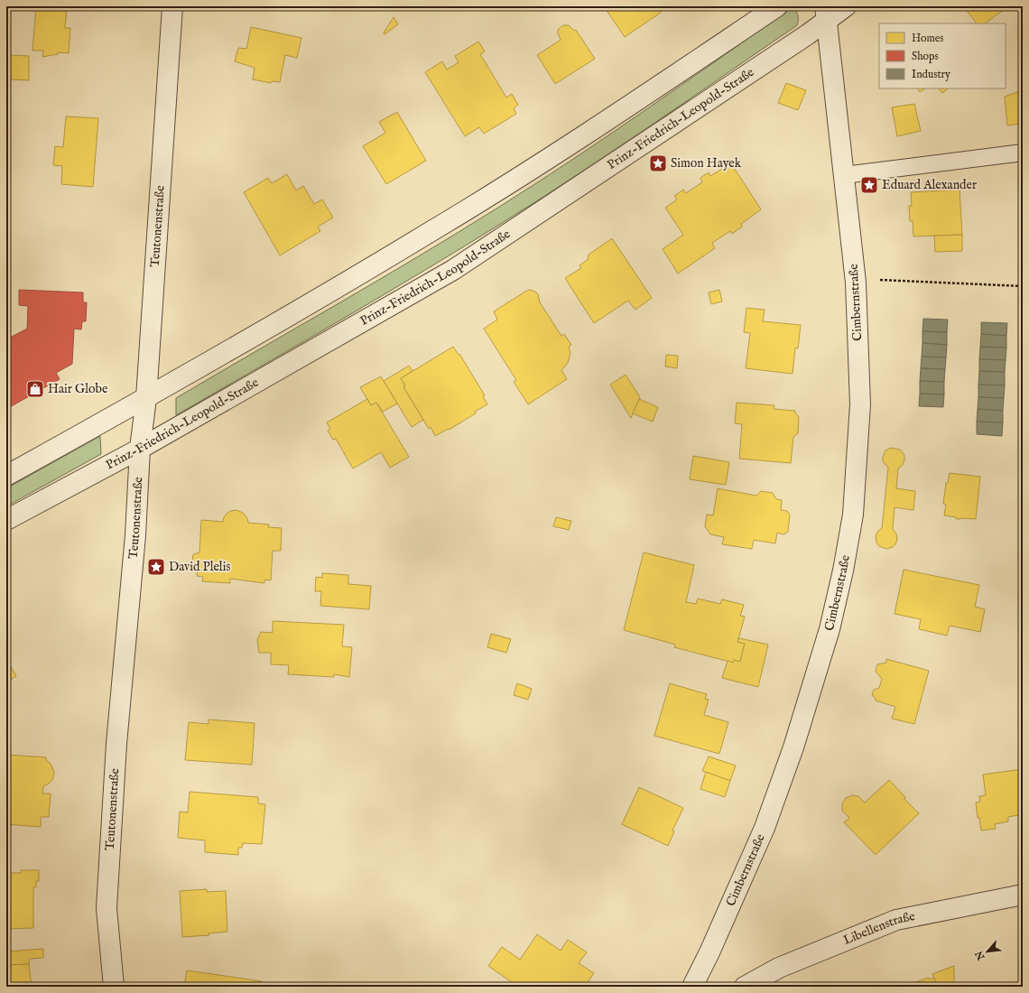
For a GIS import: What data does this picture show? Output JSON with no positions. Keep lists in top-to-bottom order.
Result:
{
  "streets": {
    "street": [
      "Prinz-Friedrich-Leopold-Straße",
      "Teutonenstraße",
      "Cimbernstraße",
      "Libellenstraße"
    ]
  },
  "crossings": [
    ["Prinz-Friedrich-Leopold-Straße", "Teutonenstraße"],
    ["Prinz-Friedrich-Leopold-Straße", "Cimbernstraße"]
  ],
  "places": {
    "place": ["Simon Hayek", "Eduard Alexander", "David Plelis"],
    "shop": ["Hair Globe"]
  },
  "legend": ["Homes", "Shops", "Industry"],
  "north": "bottom left"
}
